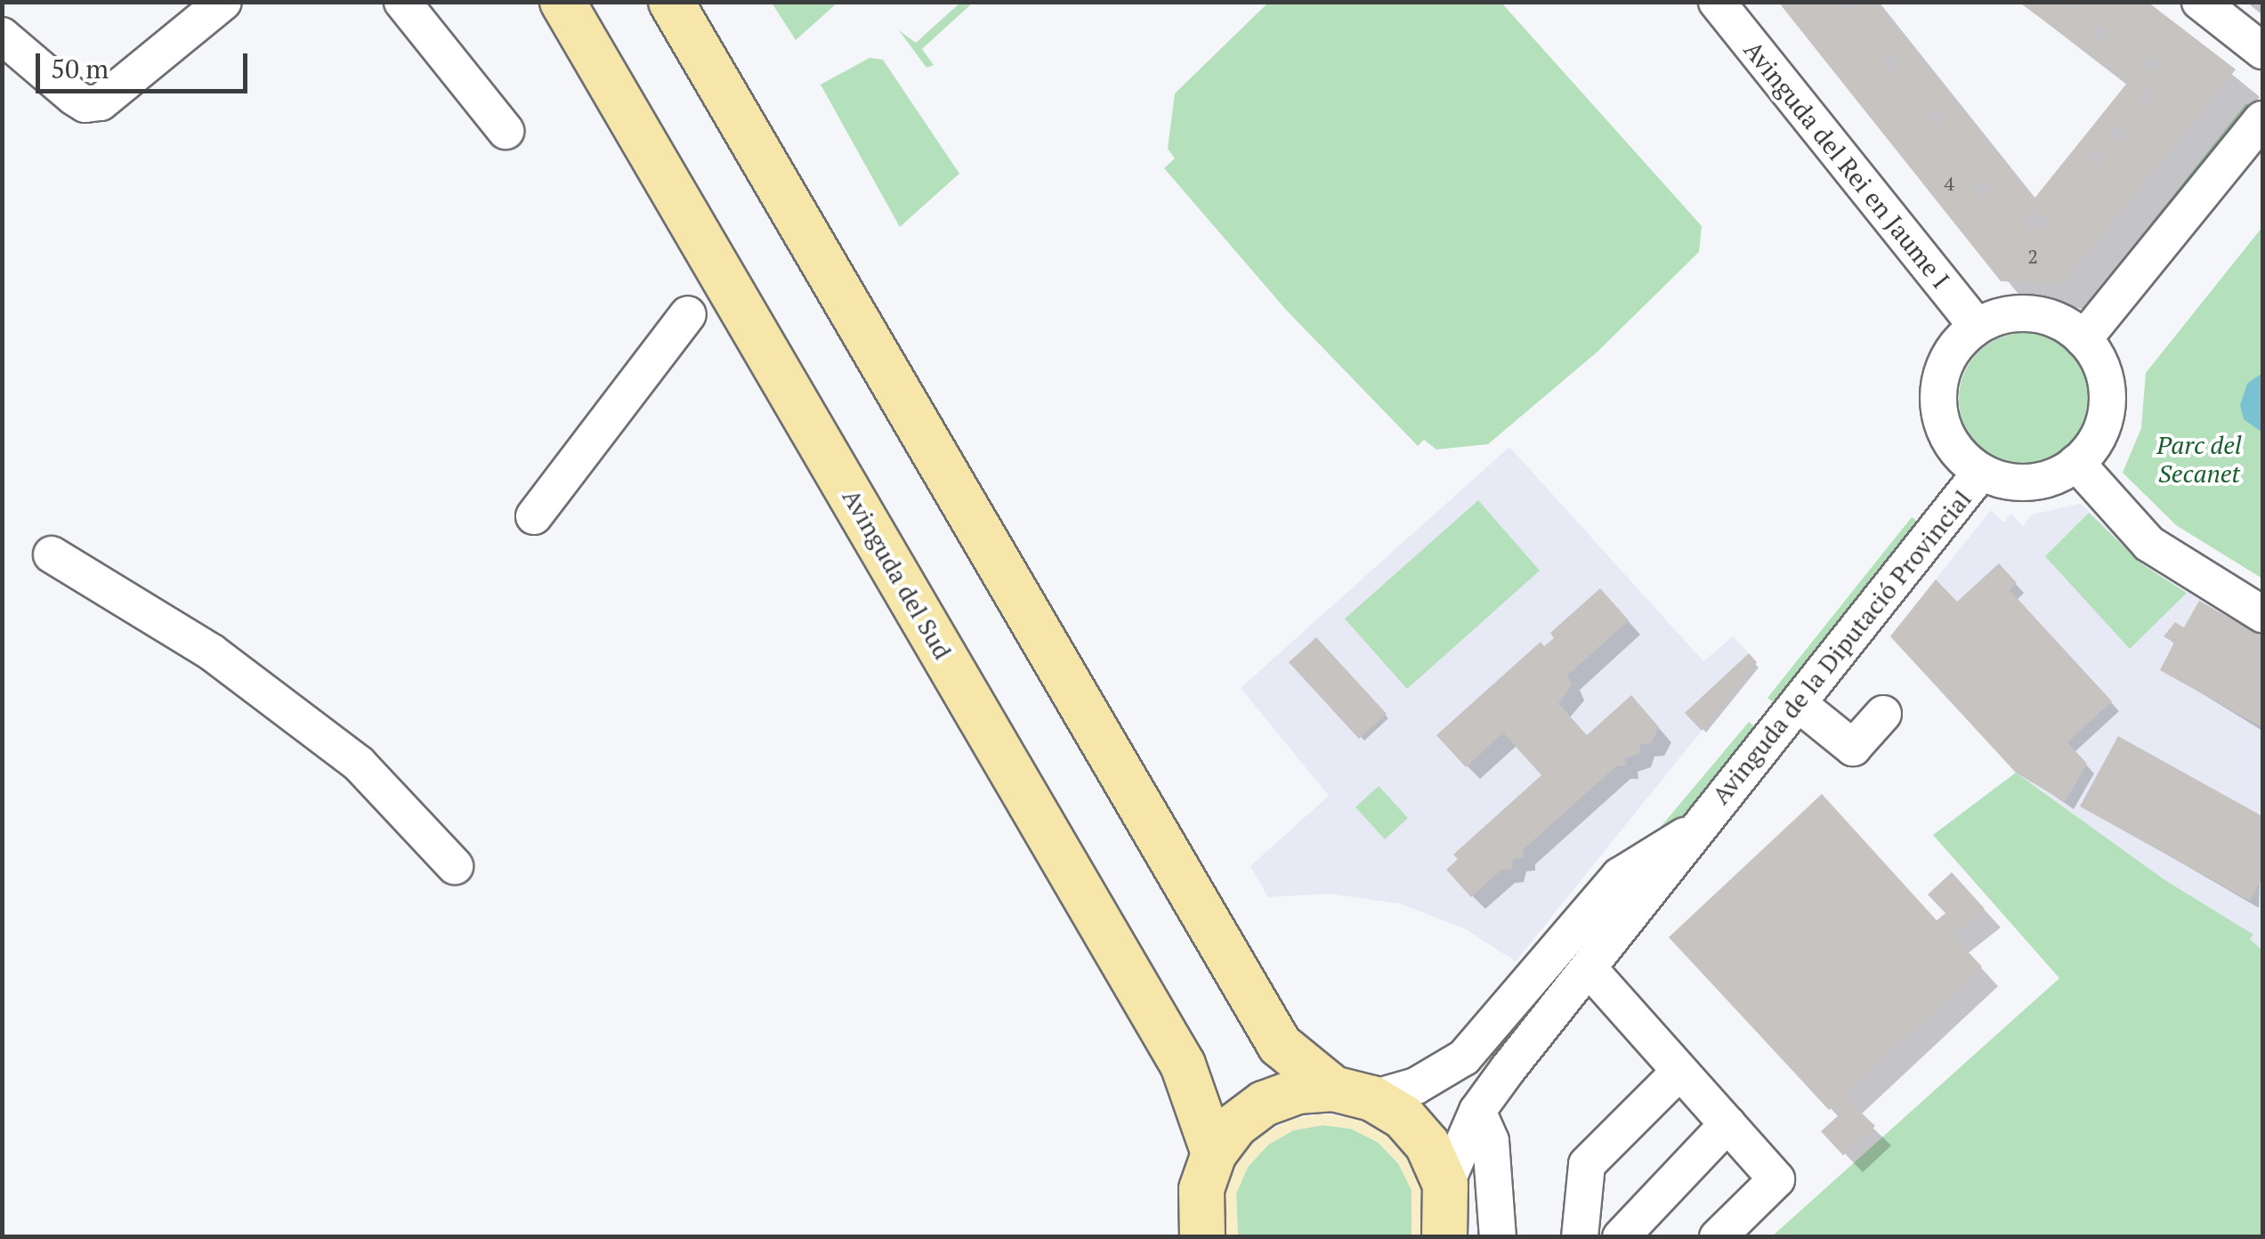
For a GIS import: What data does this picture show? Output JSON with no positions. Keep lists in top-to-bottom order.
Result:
{
  "streets": {
    "main road": ["Avinguda del Sud"],
    "street": ["Avinguda del Rei en Jaume I", "Avinguda de la Diputació Provincial"]
  },
  "crossings": [
    ["Avinguda del Rei en Jaume I", "Avinguda de la Diputació Provincial"]
  ],
  "parks": ["Parc del Secanet"],
  "house_numbers": ["4", "2"],
  "scale_bar": "50 m"
}
